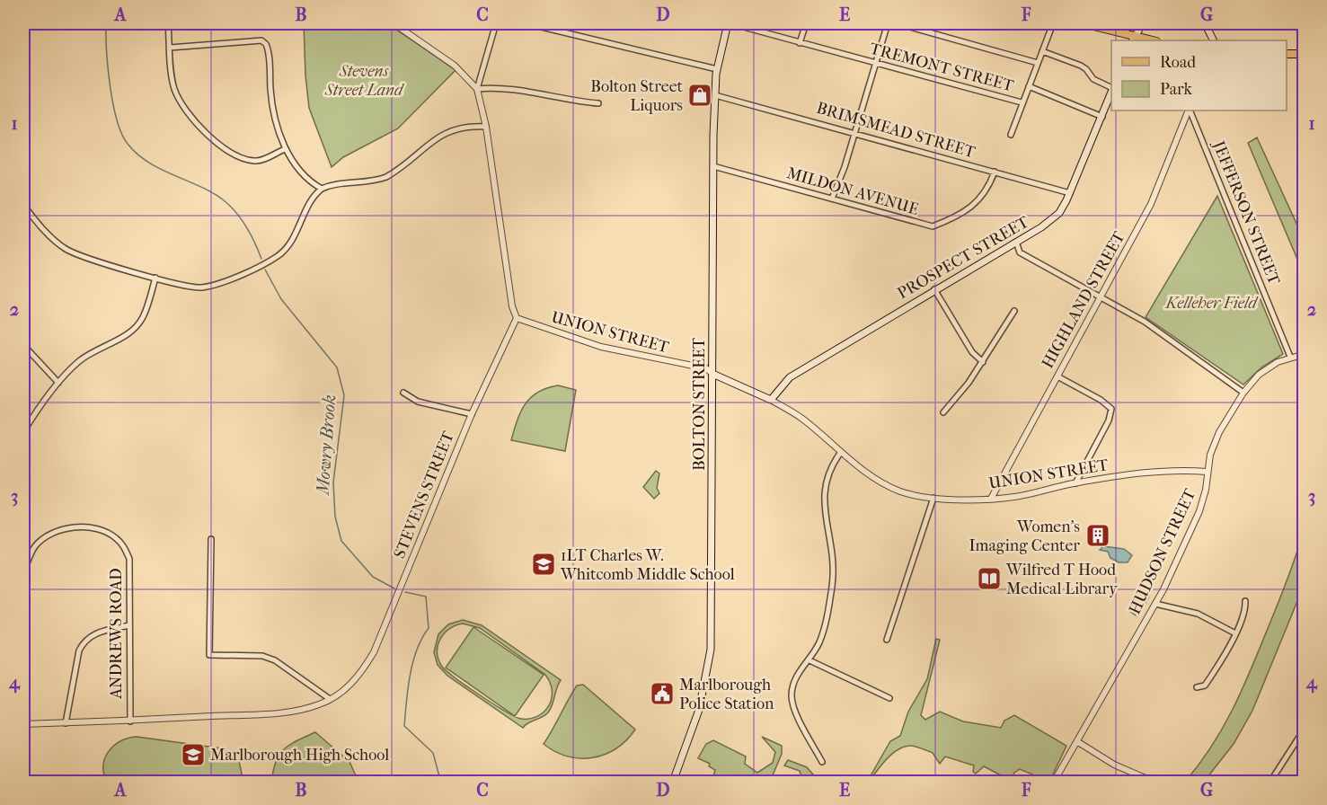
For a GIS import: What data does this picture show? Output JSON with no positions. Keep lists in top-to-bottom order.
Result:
{
  "streets": {
    "main road": ["PROSPECT STREET", "UNION STREET", "BOLTON STREET"],
    "street": [
      "TREMONT STREET",
      "BRIMSMEAD STREET",
      "MILDON AVENUE",
      "JEFFERSON STREET",
      "HIGHLAND STREET",
      "STEVENS STREET",
      "HUDSON STREET",
      "ANDREWS ROAD"
    ]
  },
  "crossings": [
    ["TREMONT STREET", "BOLTON STREET"],
    ["BRIMSMEAD STREET", "MILDON AVENUE"],
    ["BRIMSMEAD STREET", "PROSPECT STREET"],
    ["BRIMSMEAD STREET", "BOLTON STREET"],
    ["MILDON AVENUE", "BOLTON STREET"],
    ["JEFFERSON STREET", "HUDSON STREET"],
    ["PROSPECT STREET", "UNION STREET"],
    ["HIGHLAND STREET", "UNION STREET"],
    ["UNION STREET", "BOLTON STREET"],
    ["UNION STREET", "STEVENS STREET"],
    ["UNION STREET", "HUDSON STREET"],
    ["STEVENS STREET", "ANDREWS ROAD"]
  ],
  "water": ["Mowry Brook"],
  "parks": ["Stevens Street Land", "Kelleher Field"],
  "places": {
    "shop": ["Bolton Street Liquors"],
    "building": ["Women's Imaging Center"],
    "school or university": ["1LT Charles W. Whitcomb Middle School", "Marlborough High School"],
    "library": ["Wilfred T Hood Medical Library"],
    "public building": ["Marlborough Police Station"]
  },
  "legend": ["Road", "Park"],
  "grid": {
    "columns": [
      "A",
      "B",
      "C",
      "D",
      "E",
      "F",
      "G"
    ],
    "rows": [
      "1",
      "2",
      "3",
      "4"
    ]
  }
}
